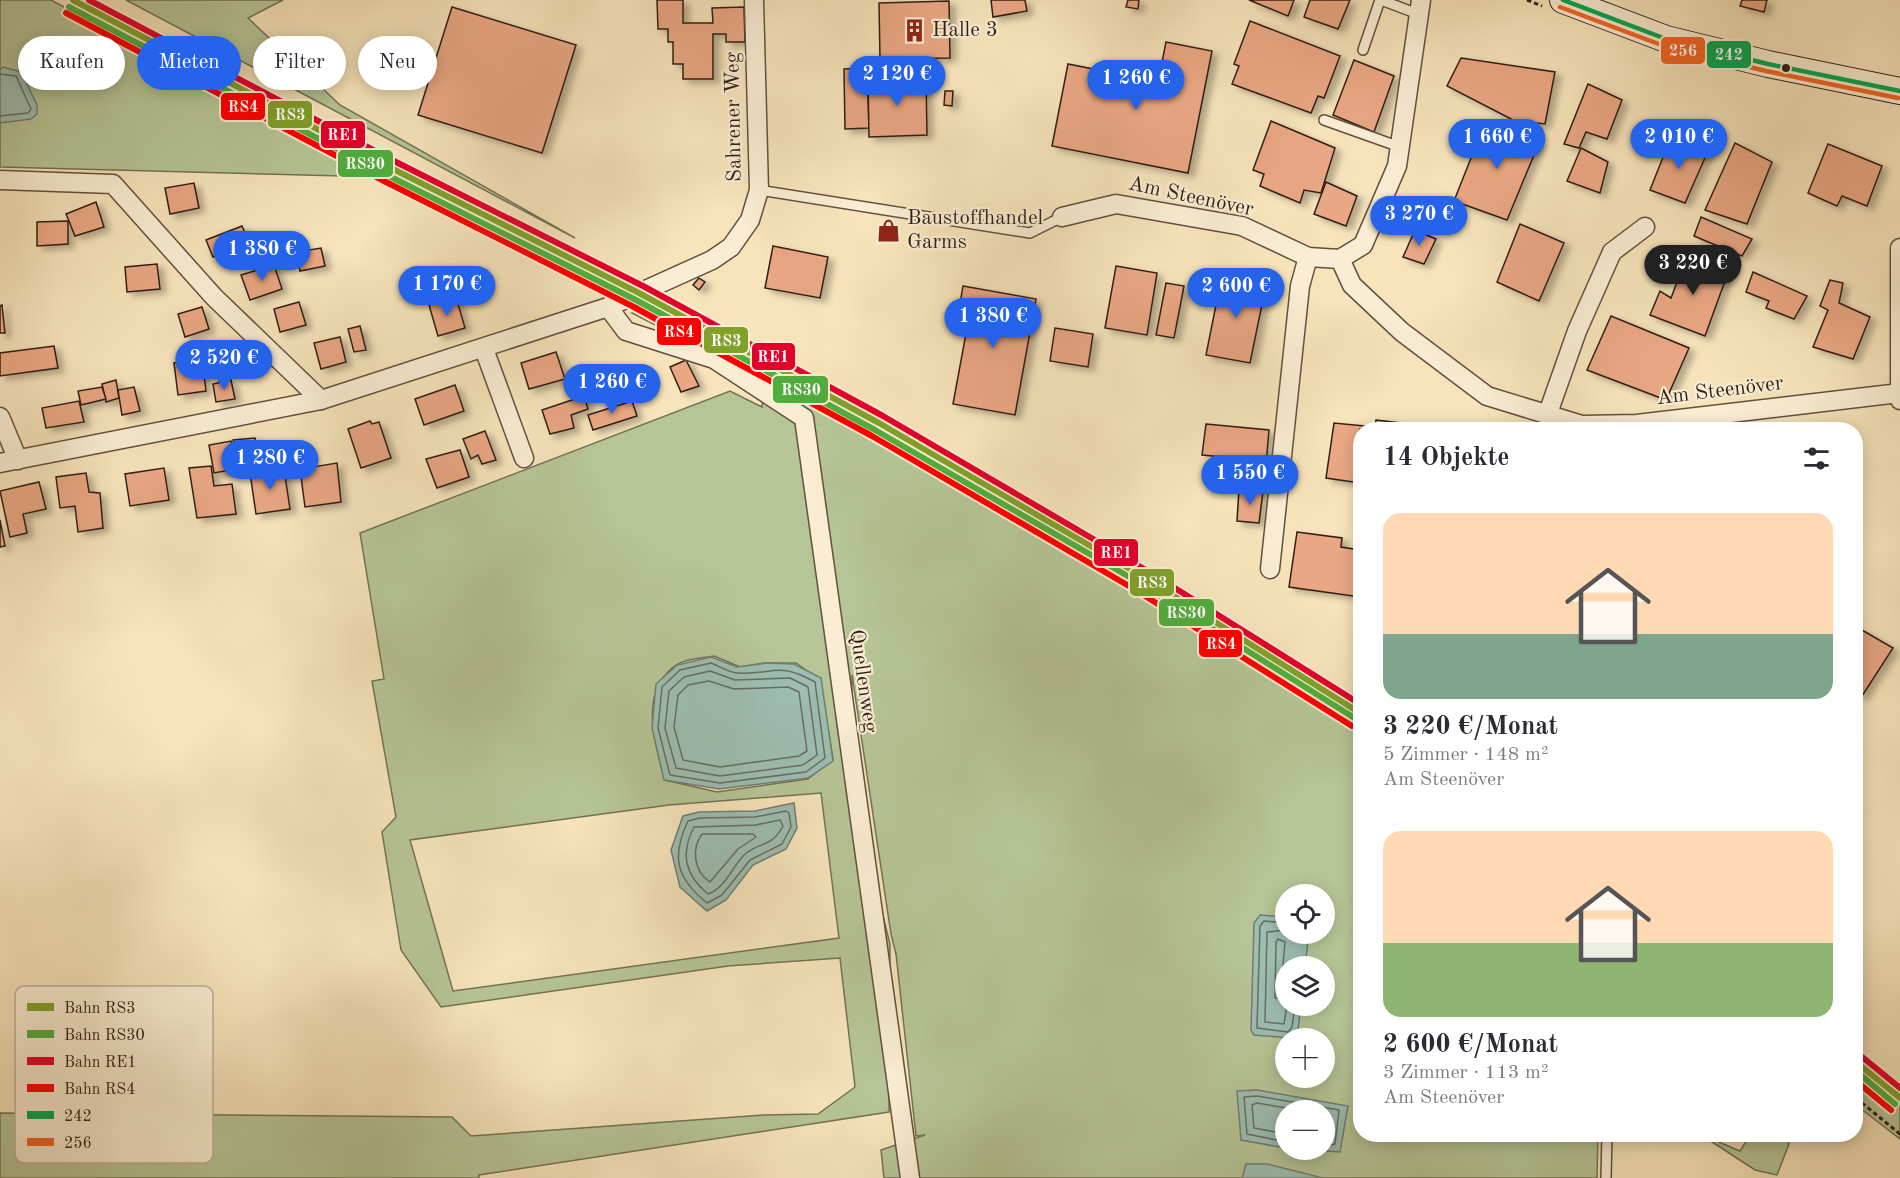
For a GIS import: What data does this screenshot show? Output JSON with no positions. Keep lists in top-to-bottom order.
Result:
{
  "streets": {
    "street": ["Sahrener Weg", "Am Steenöver", "Quellenweg"]
  },
  "crossings": [
    ["Sahrener Weg", "Quellenweg"]
  ],
  "places": {
    "building": ["Halle 3"],
    "shop": ["Baustoffhandel Garms"]
  },
  "lines": [
    "rail line RS3",
    "rail line RE1",
    "transit line 242",
    "rail line RS30",
    "transit line 256",
    "rail line RS4"
  ],
  "legend": [
    "Bahn RS3",
    "Bahn RS30",
    "Bahn RE1",
    "Bahn RS4",
    "242",
    "256"
  ],
  "page": {
    "chip": [
      "Kaufen",
      "Mieten",
      "Filter",
      "Neu"
    ],
    "price": [
      "2 120 €",
      "1 260 €",
      "1 660 €",
      "2 010 €",
      "3 270 €",
      "1 380 €",
      "3 220 €",
      "1 170 €",
      "2 600 €",
      "1 380 €",
      "2 520 €",
      "1 260 €",
      "1 280 €",
      "1 550 €"
    ],
    "heading": "14 Objekte",
    "list": [
      {
        "name": "3 220 €/Monat",
        "note": "5 Zimmer · 148 m² · Am Steenöver"
      },
      {
        "name": "2 600 €/Monat",
        "note": "3 Zimmer · 113 m² · Am Steenöver"
      }
    ],
    "map_buttons": ["+", "−"]
  }
}
